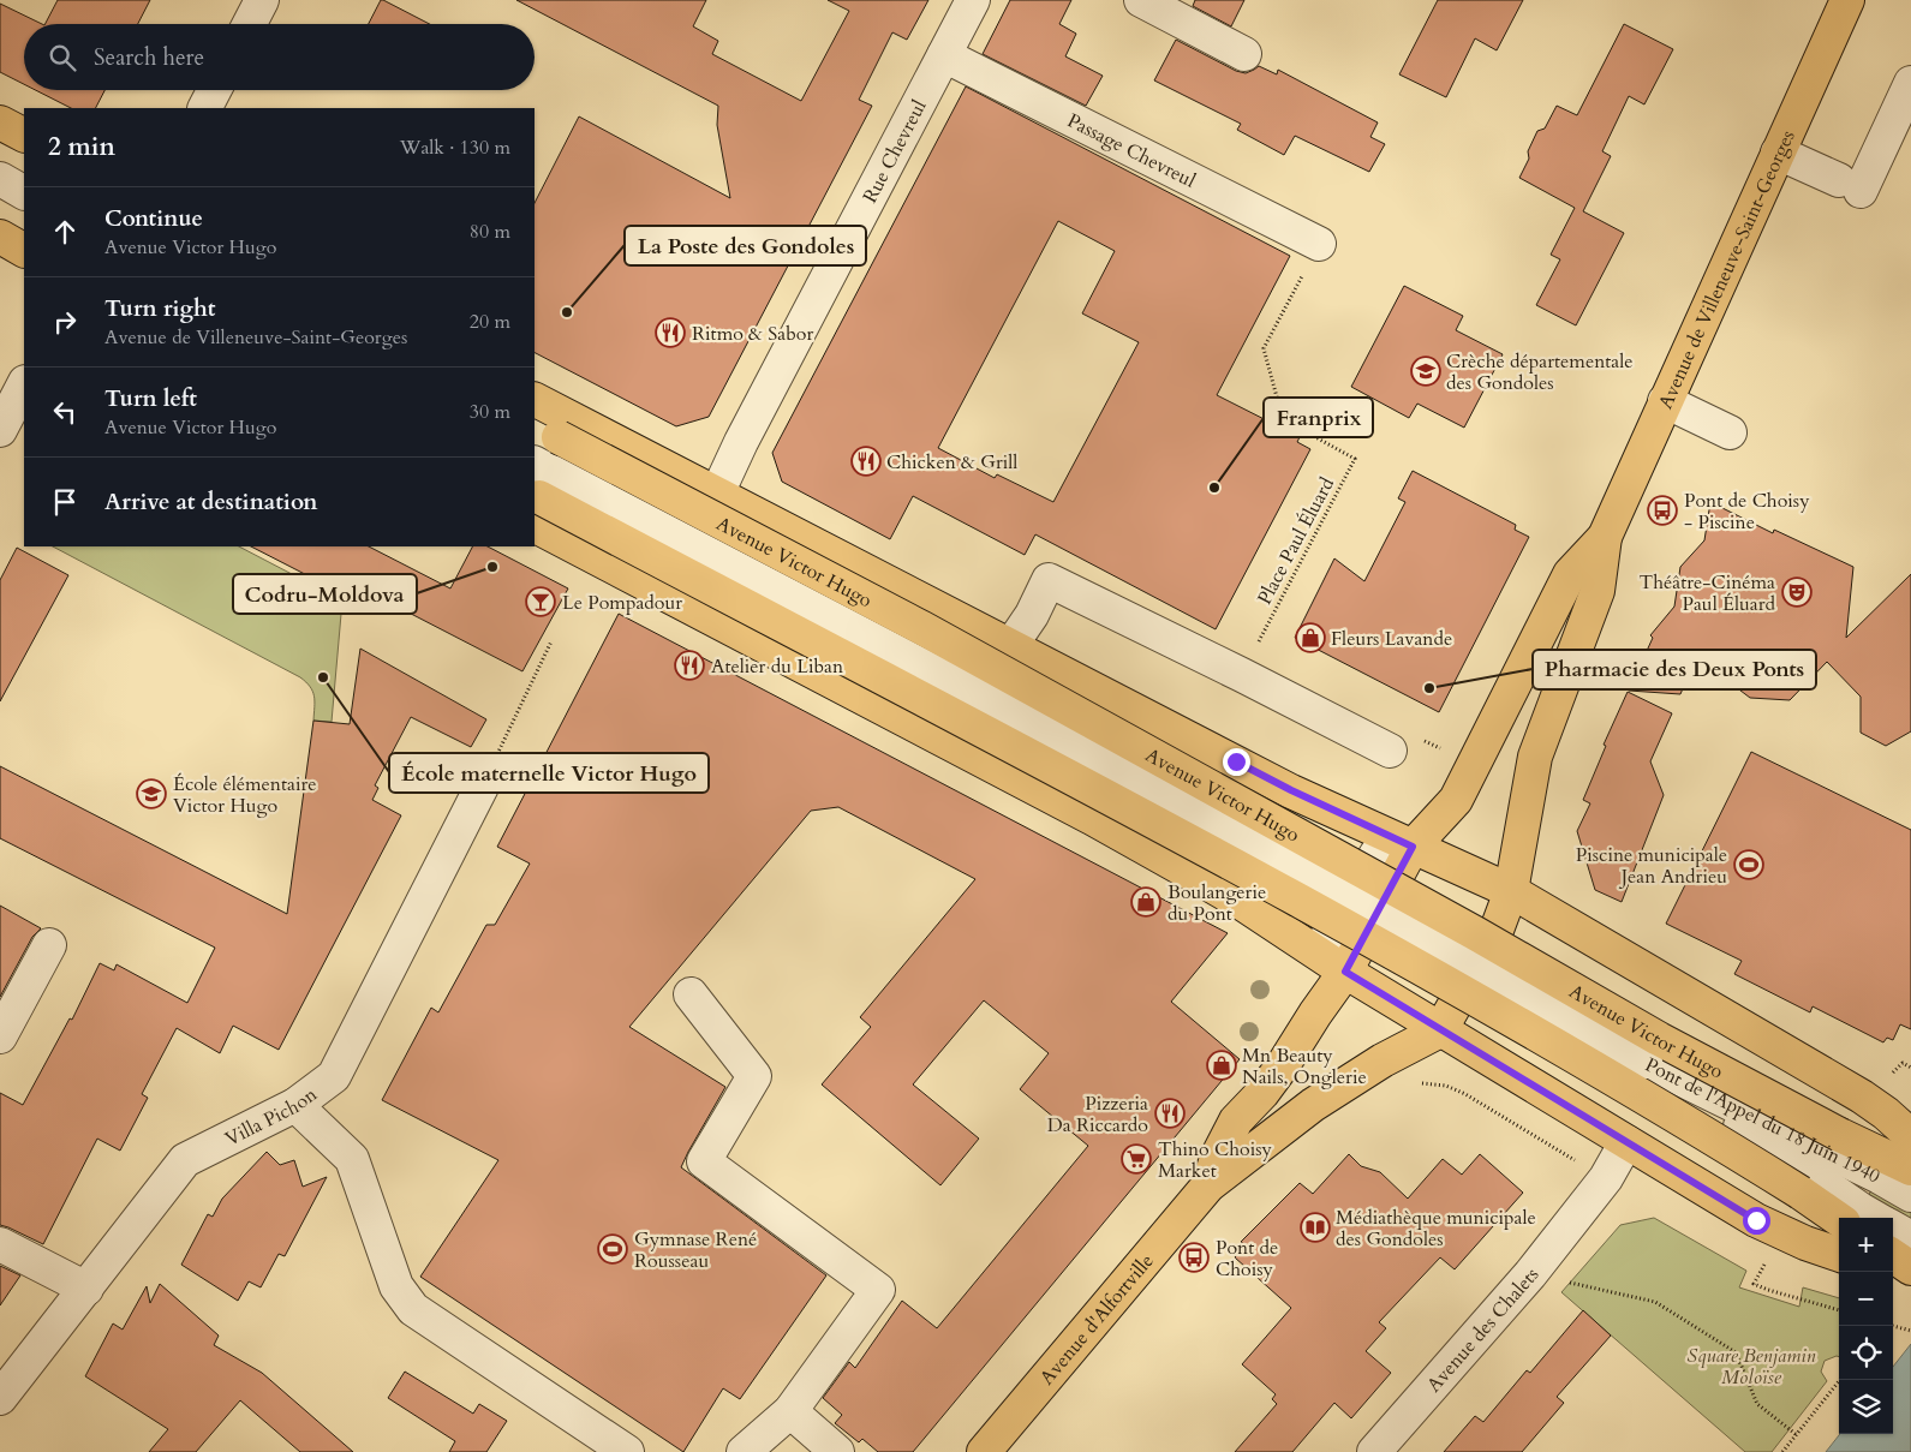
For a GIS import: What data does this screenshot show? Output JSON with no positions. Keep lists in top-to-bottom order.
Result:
{
  "streets": {
    "main road": ["Avenue de Villeneuve-Saint-Georges", "Avenue Victor Hugo", "Avenue d'Alfortville"],
    "street": [
      "Rue Chevreul",
      "Passage Chevreul",
      "Villa Pichon",
      "Pont de l'Appel du 18 Juin 1940",
      "Avenue des Chalets"
    ],
    "path": ["Place Paul Éluard"]
  },
  "crossings": [
    ["Rue Chevreul", "Passage Chevreul"],
    ["Rue Chevreul", "Avenue Victor Hugo"],
    ["Passage Chevreul", "Place Paul Éluard"],
    ["Avenue de Villeneuve-Saint-Georges", "Avenue Victor Hugo"],
    ["Avenue de Villeneuve-Saint-Georges", "Avenue d'Alfortville"],
    ["Avenue Victor Hugo", "Pont de l'Appel du 18 Juin 1940"]
  ],
  "parks": ["Square Benjamin Moloïse"],
  "places": {
    "other": [
      "La Poste des Gondoles",
      "Franprix",
      "Codru-Moldova",
      "École maternelle Victor Hugo",
      "Pharmacie des Deux Ponts"
    ],
    "restaurant": [
      "Ritmo & Sabor",
      "Chicken & Grill",
      "Atelier du Liban",
      "Pizzeria Da Riccardo"
    ],
    "school or university": ["Crèche départementale des Gondoles", "École élémentaire Victor Hugo"],
    "bus stop": ["Pont de Choisy - Piscine", "Pont de Choisy"],
    "theatre": ["Théâtre-Cinéma Paul Éluard"],
    "bar": ["Le Pompadour"],
    "shop": ["Fleurs Lavande", "Boulangerie du Pont", "Mn Beauty Nails, Onglerie"],
    "sports": ["Piscine municipale Jean Andrieu", "Gymnase René Rousseau"],
    "supermarket": ["Thino Choisy Market"],
    "library": ["Médiathèque municipale des Gondoles"]
  },
  "page": {
    "search": "Search here",
    "heading": ["2 min", "Walk · 130 m"],
    "list": [
      ["Continue", "Avenue Victor Hugo", "80 m"],
      ["Turn right", "Avenue de Villeneuve-Saint-Georges", "20 m"],
      ["Turn left", "Avenue Victor Hugo", "30 m"],
      "Arrive at destination"
    ],
    "map_buttons": ["+", "−"]
  }
}
